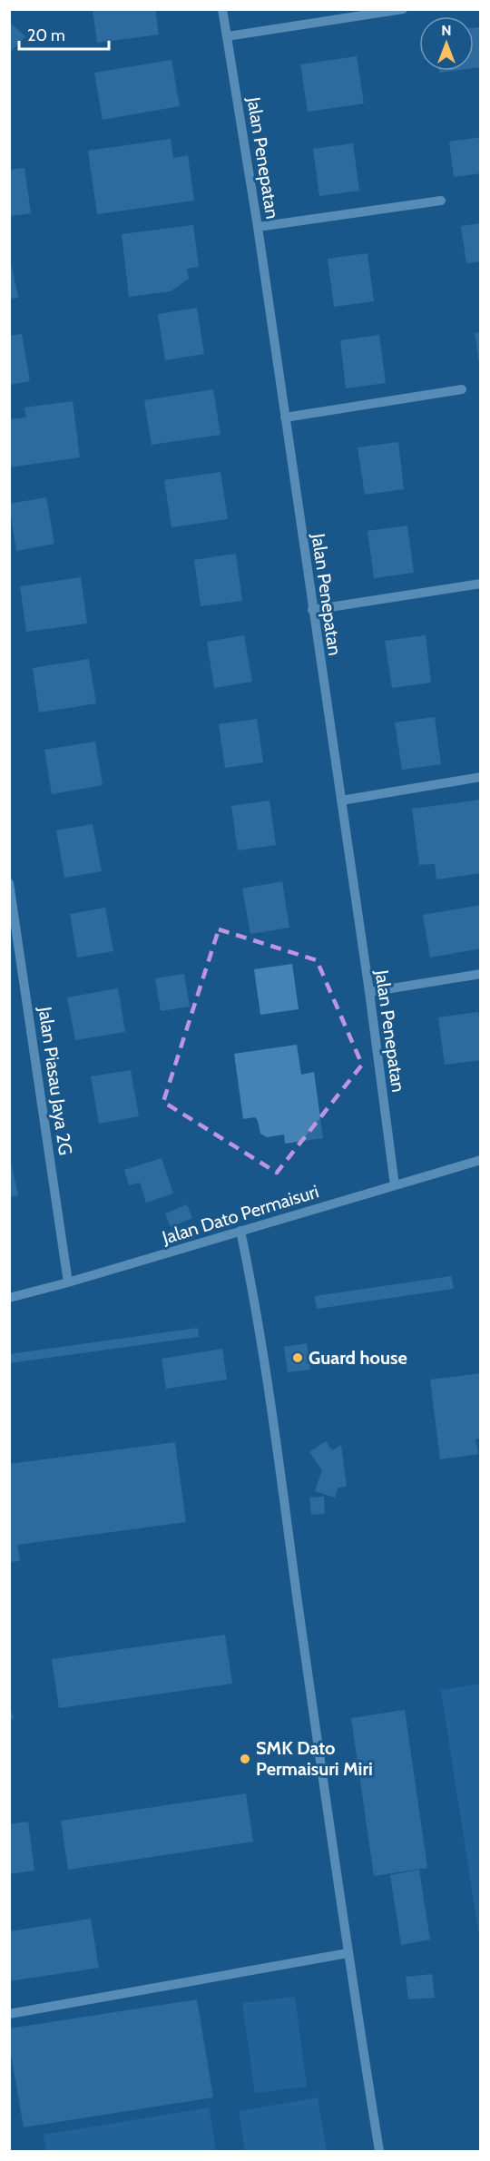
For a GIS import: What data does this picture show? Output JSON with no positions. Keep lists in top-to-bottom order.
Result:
{
  "streets": {
    "street": ["Jalan Penepatan", "Jalan Piasau Jaya 2G", "Jalan Dato Permaisuri"]
  },
  "crossings": [
    ["Jalan Penepatan", "Jalan Dato Permaisuri"],
    ["Jalan Piasau Jaya 2G", "Jalan Dato Permaisuri"]
  ],
  "places": ["Guard house", "SMK Dato Permaisuri Miri"],
  "scale_bar": "20 m",
  "north": "top"
}
